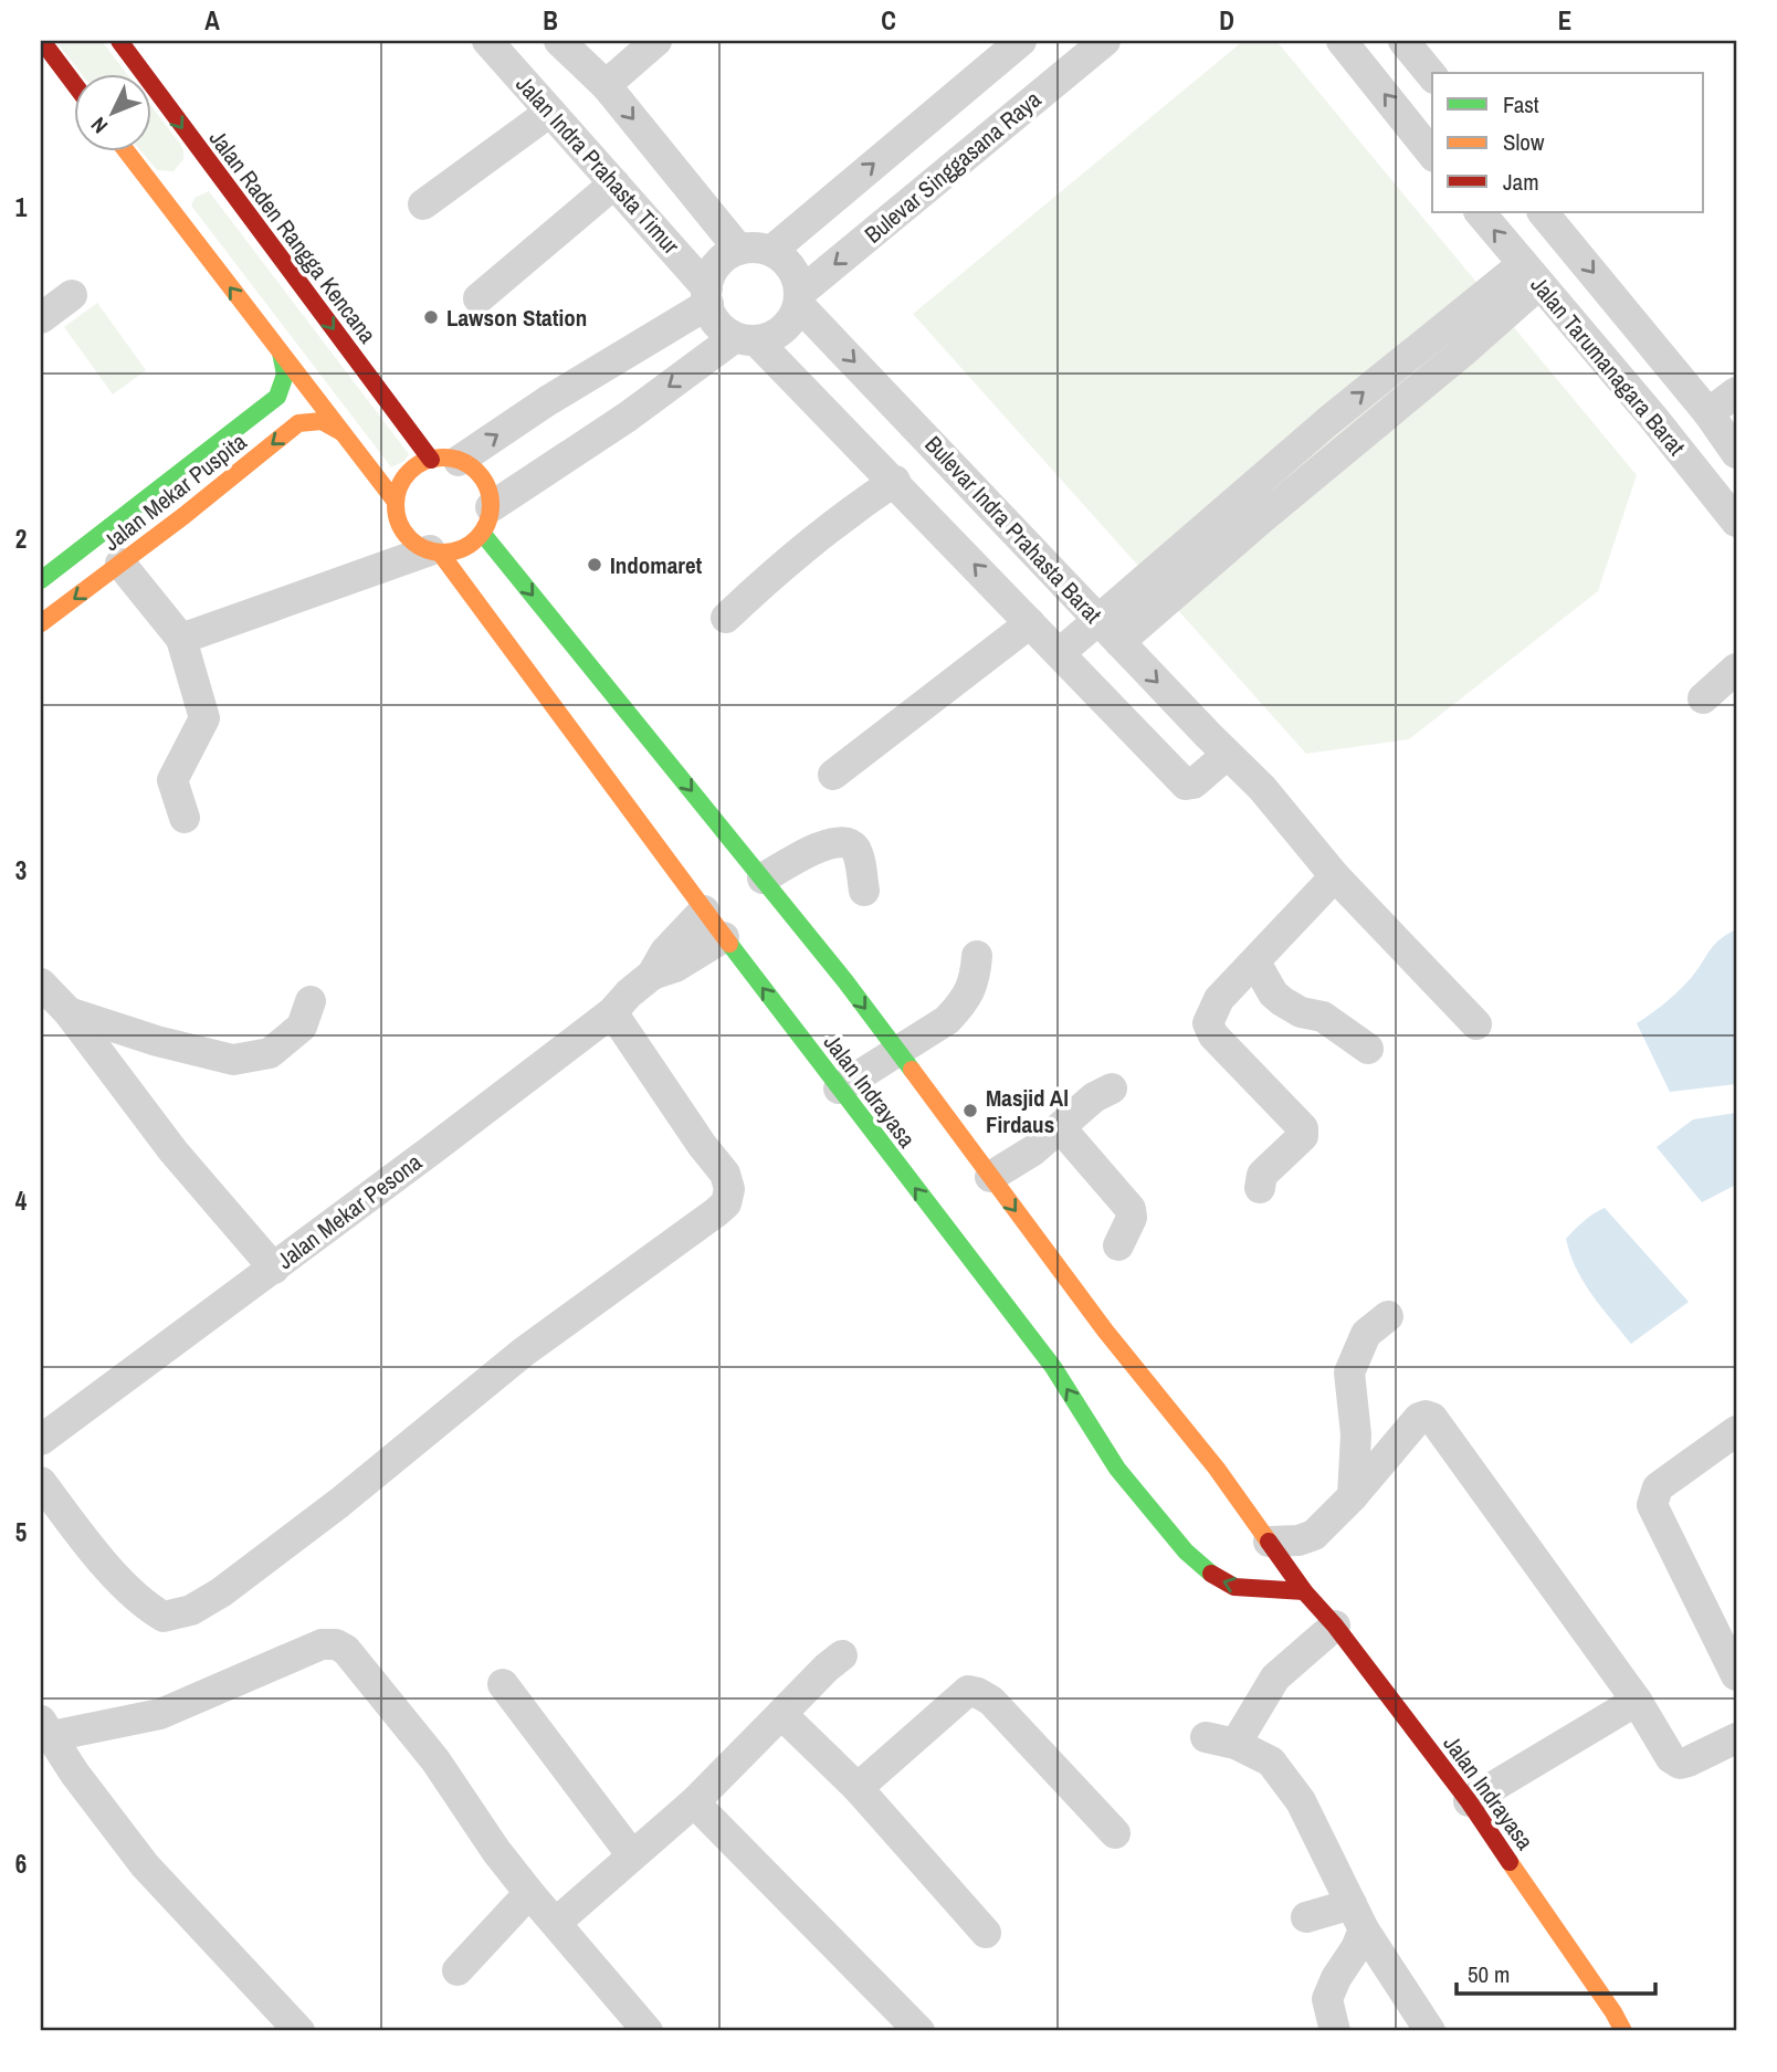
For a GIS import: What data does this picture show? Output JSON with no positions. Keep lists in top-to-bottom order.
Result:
{
  "streets": {
    "street": [
      "Jalan Indra Prahasta Timur",
      "Bulevar Singgasana Raya",
      "Jalan Raden Rangga Kencana",
      "Jalan Tarumanagara Barat",
      "Jalan Mekar Puspita",
      "Bulevar Indra Prahasta Barat",
      "Jalan Indrayasa",
      "Jalan Mekar Pesona"
    ]
  },
  "crossings": [
    ["Jalan Indra Prahasta Timur", "Bulevar Singgasana Raya"],
    ["Jalan Indra Prahasta Timur", "Bulevar Indra Prahasta Barat"],
    ["Bulevar Singgasana Raya", "Bulevar Indra Prahasta Barat"],
    ["Jalan Raden Rangga Kencana", "Jalan Indrayasa"],
    ["Jalan Indrayasa", "Jalan Mekar Pesona"]
  ],
  "places": ["Lawson Station", "Indomaret", "Masjid Al Firdaus"],
  "legend": ["Fast", "Slow", "Jam"],
  "scale_bar": "50 m",
  "north": "bottom left",
  "grid": {
    "columns": [
      "A",
      "B",
      "C",
      "D",
      "E"
    ],
    "rows": [
      "1",
      "2",
      "3",
      "4",
      "5",
      "6"
    ]
  }
}
